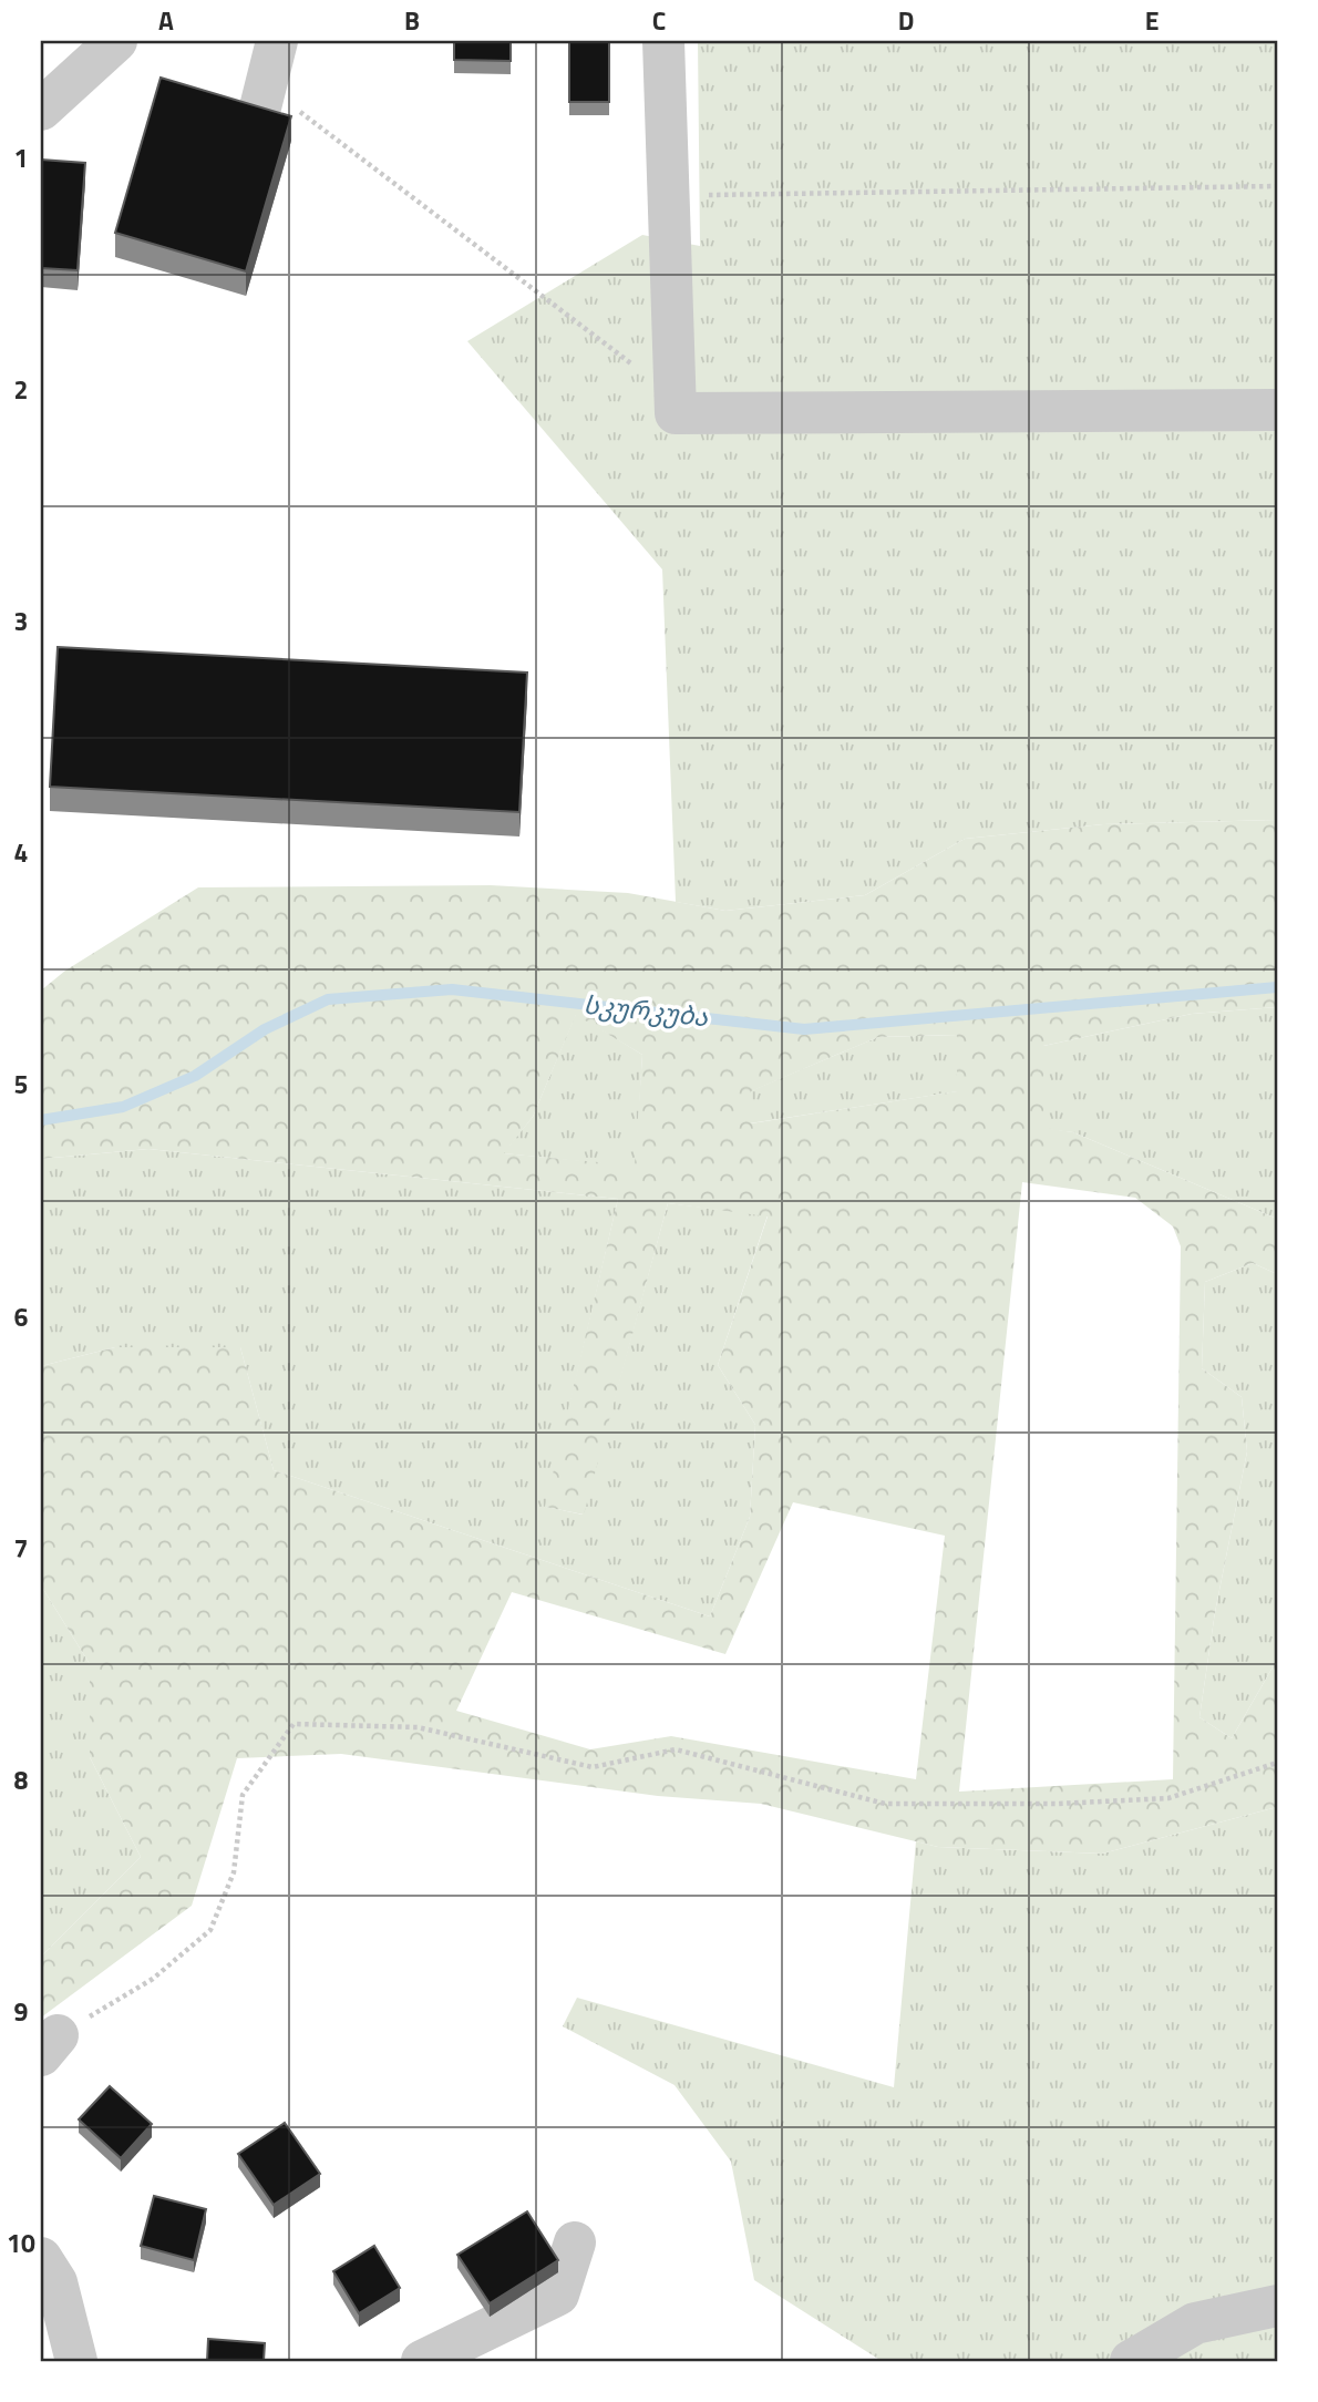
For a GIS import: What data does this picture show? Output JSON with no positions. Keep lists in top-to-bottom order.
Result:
{
  "water": ["სკურკუბა"],
  "grid": {
    "columns": [
      "A",
      "B",
      "C",
      "D",
      "E"
    ],
    "rows": [
      "1",
      "2",
      "3",
      "4",
      "5",
      "6",
      "7",
      "8",
      "9",
      "10"
    ]
  }
}
